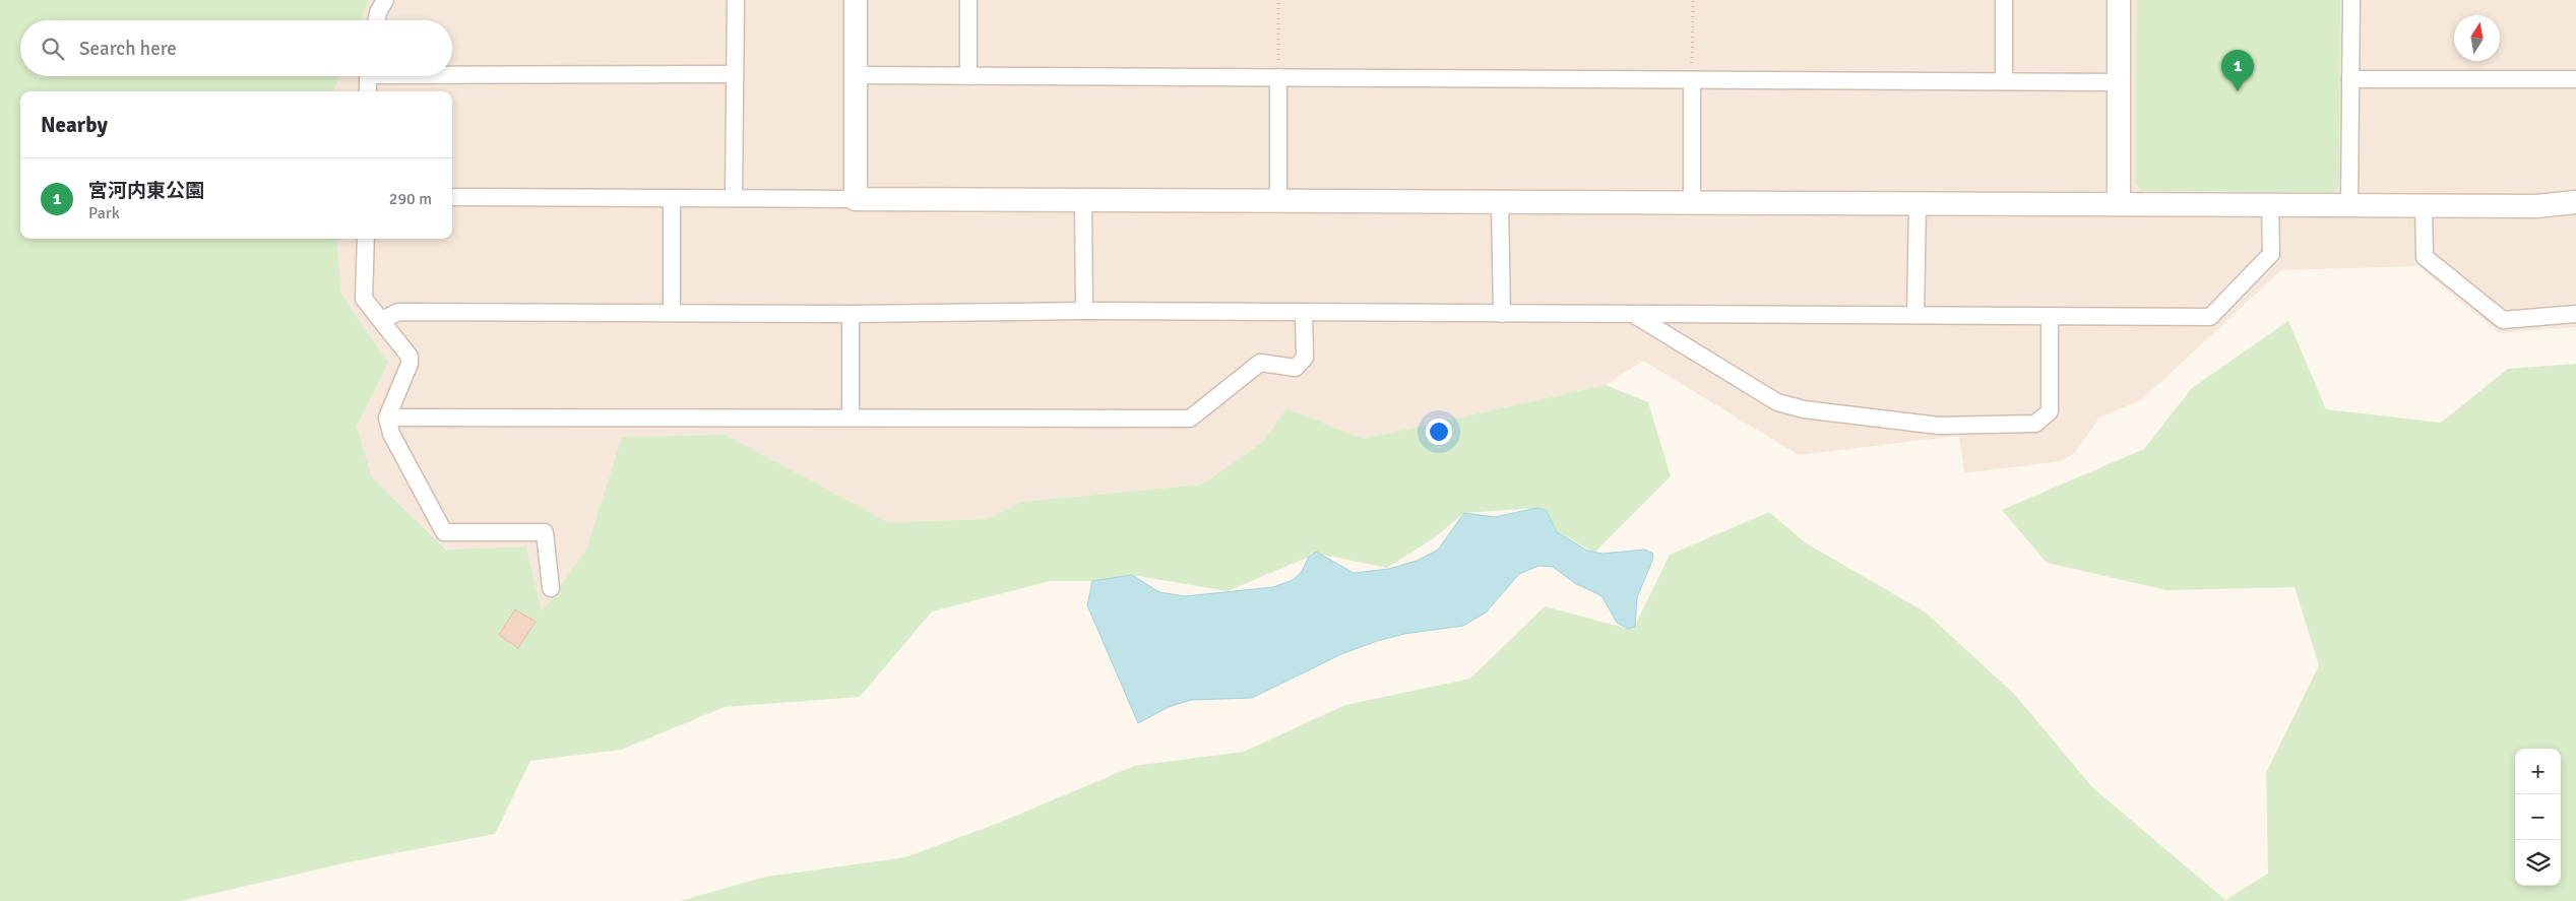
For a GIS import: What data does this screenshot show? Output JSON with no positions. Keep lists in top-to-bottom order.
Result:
{
  "north": "top",
  "page": {
    "search": "Search here",
    "pins": "1",
    "heading": "Nearby",
    "list": [
      {
        "mark": "1",
        "name": "宮河内東公園",
        "note": "Park",
        "value": "290 m"
      }
    ],
    "map_buttons": ["+", "−"]
  }
}
